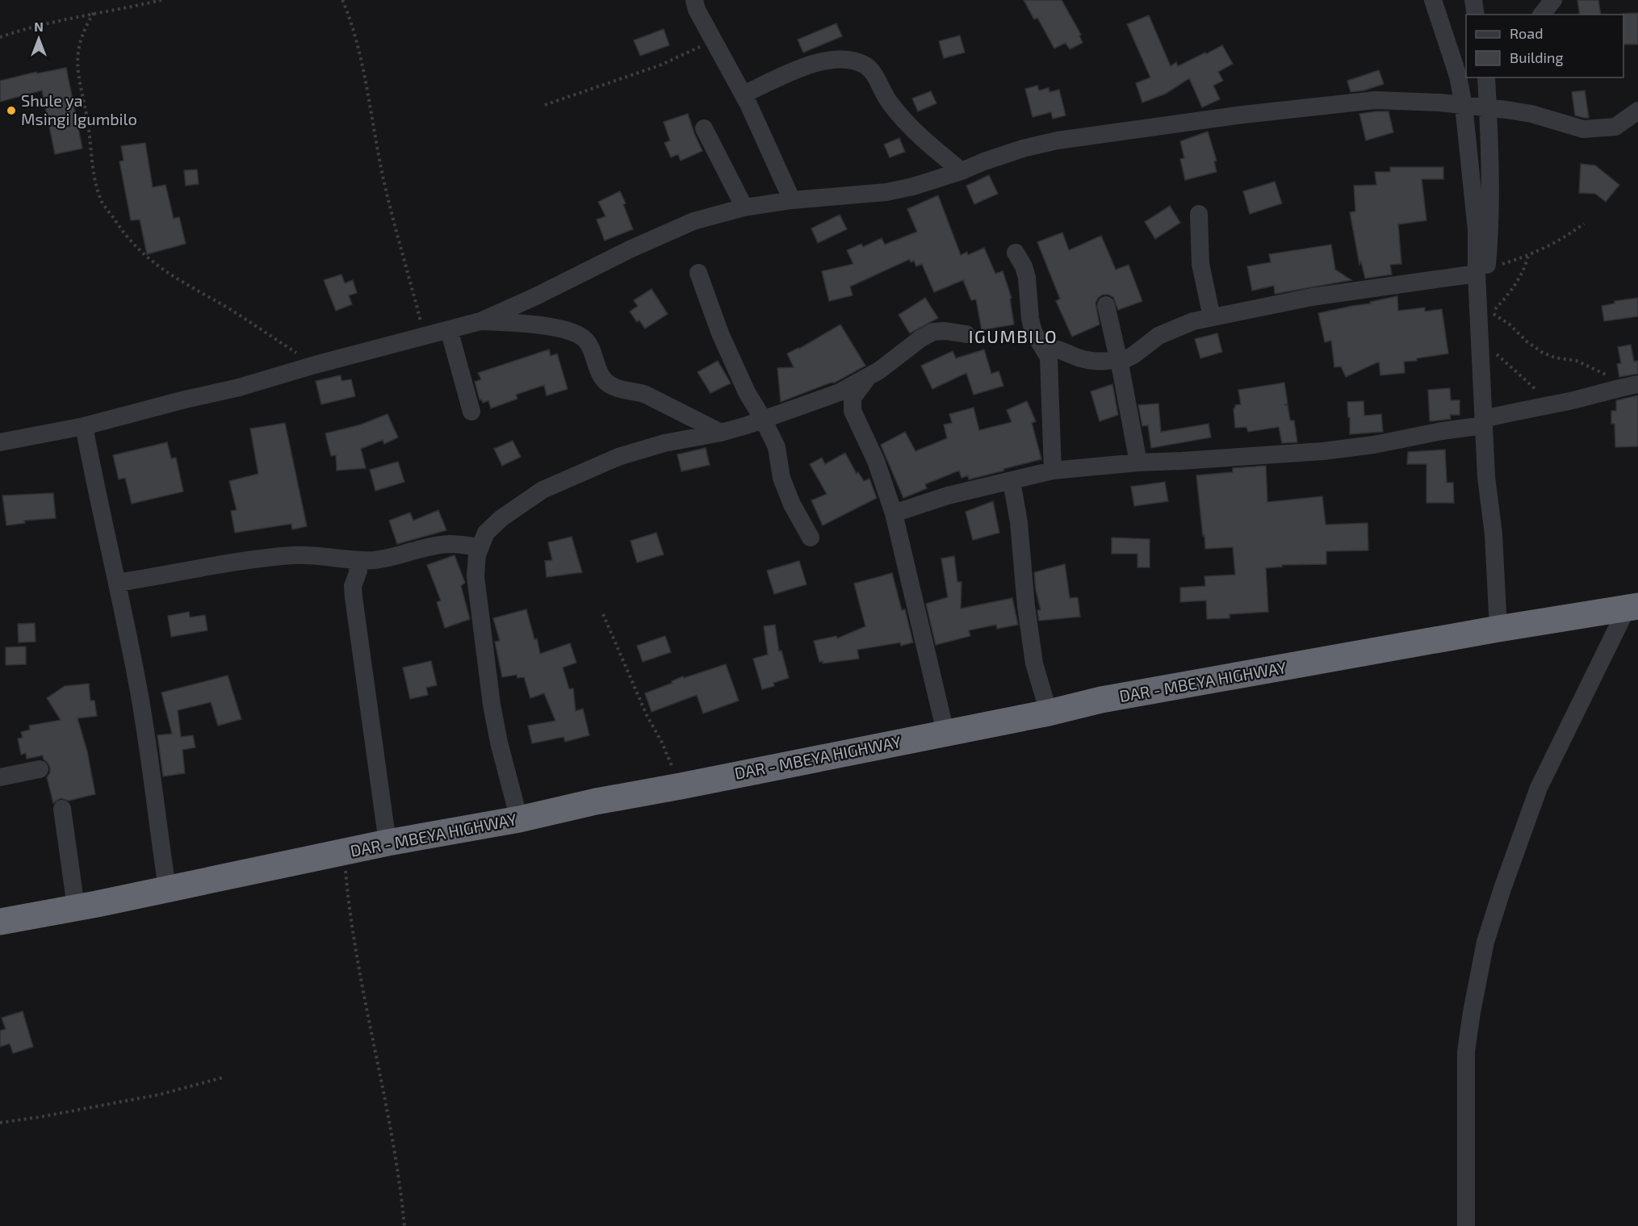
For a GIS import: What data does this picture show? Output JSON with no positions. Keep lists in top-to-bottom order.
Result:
{
  "streets": {
    "highway": ["DAR - MBEYA HIGHWAY"]
  },
  "districts": ["IGUMBILO"],
  "places": ["Shule ya Msingi Igumbilo"],
  "legend": ["Road", "Building"],
  "north": "top"
}
